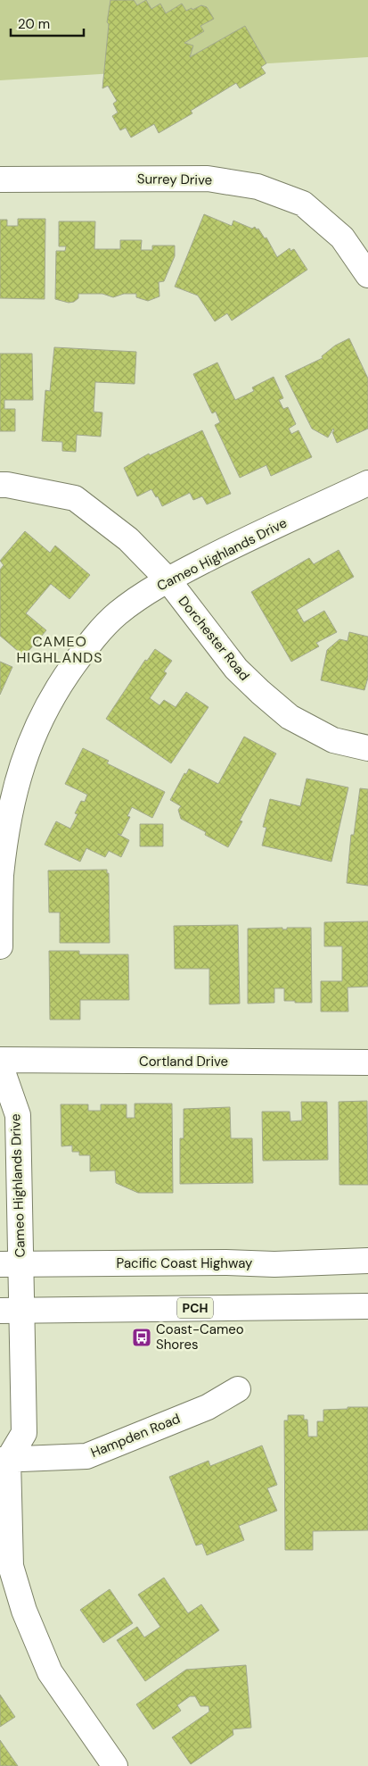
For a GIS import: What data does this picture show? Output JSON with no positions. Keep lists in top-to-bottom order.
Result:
{
  "streets": {
    "main road": [
      "Surrey Drive",
      "Cameo Highlands Drive",
      "Dorchester Road",
      "Cortland Drive",
      "Pacific Coast Highway",
      "PCH",
      "Hampden Road"
    ]
  },
  "crossings": [
    ["Cameo Highlands Drive", "Dorchester Road"],
    ["Cameo Highlands Drive", "Pacific Coast Highway"],
    ["Cameo Highlands Drive", "PCH"],
    ["Cameo Highlands Drive", "Hampden Road"]
  ],
  "districts": ["CAMEO HIGHLANDS"],
  "places": {
    "bus stop": ["Coast-Cameo Shores"]
  },
  "scale_bar": "20 m"
}
